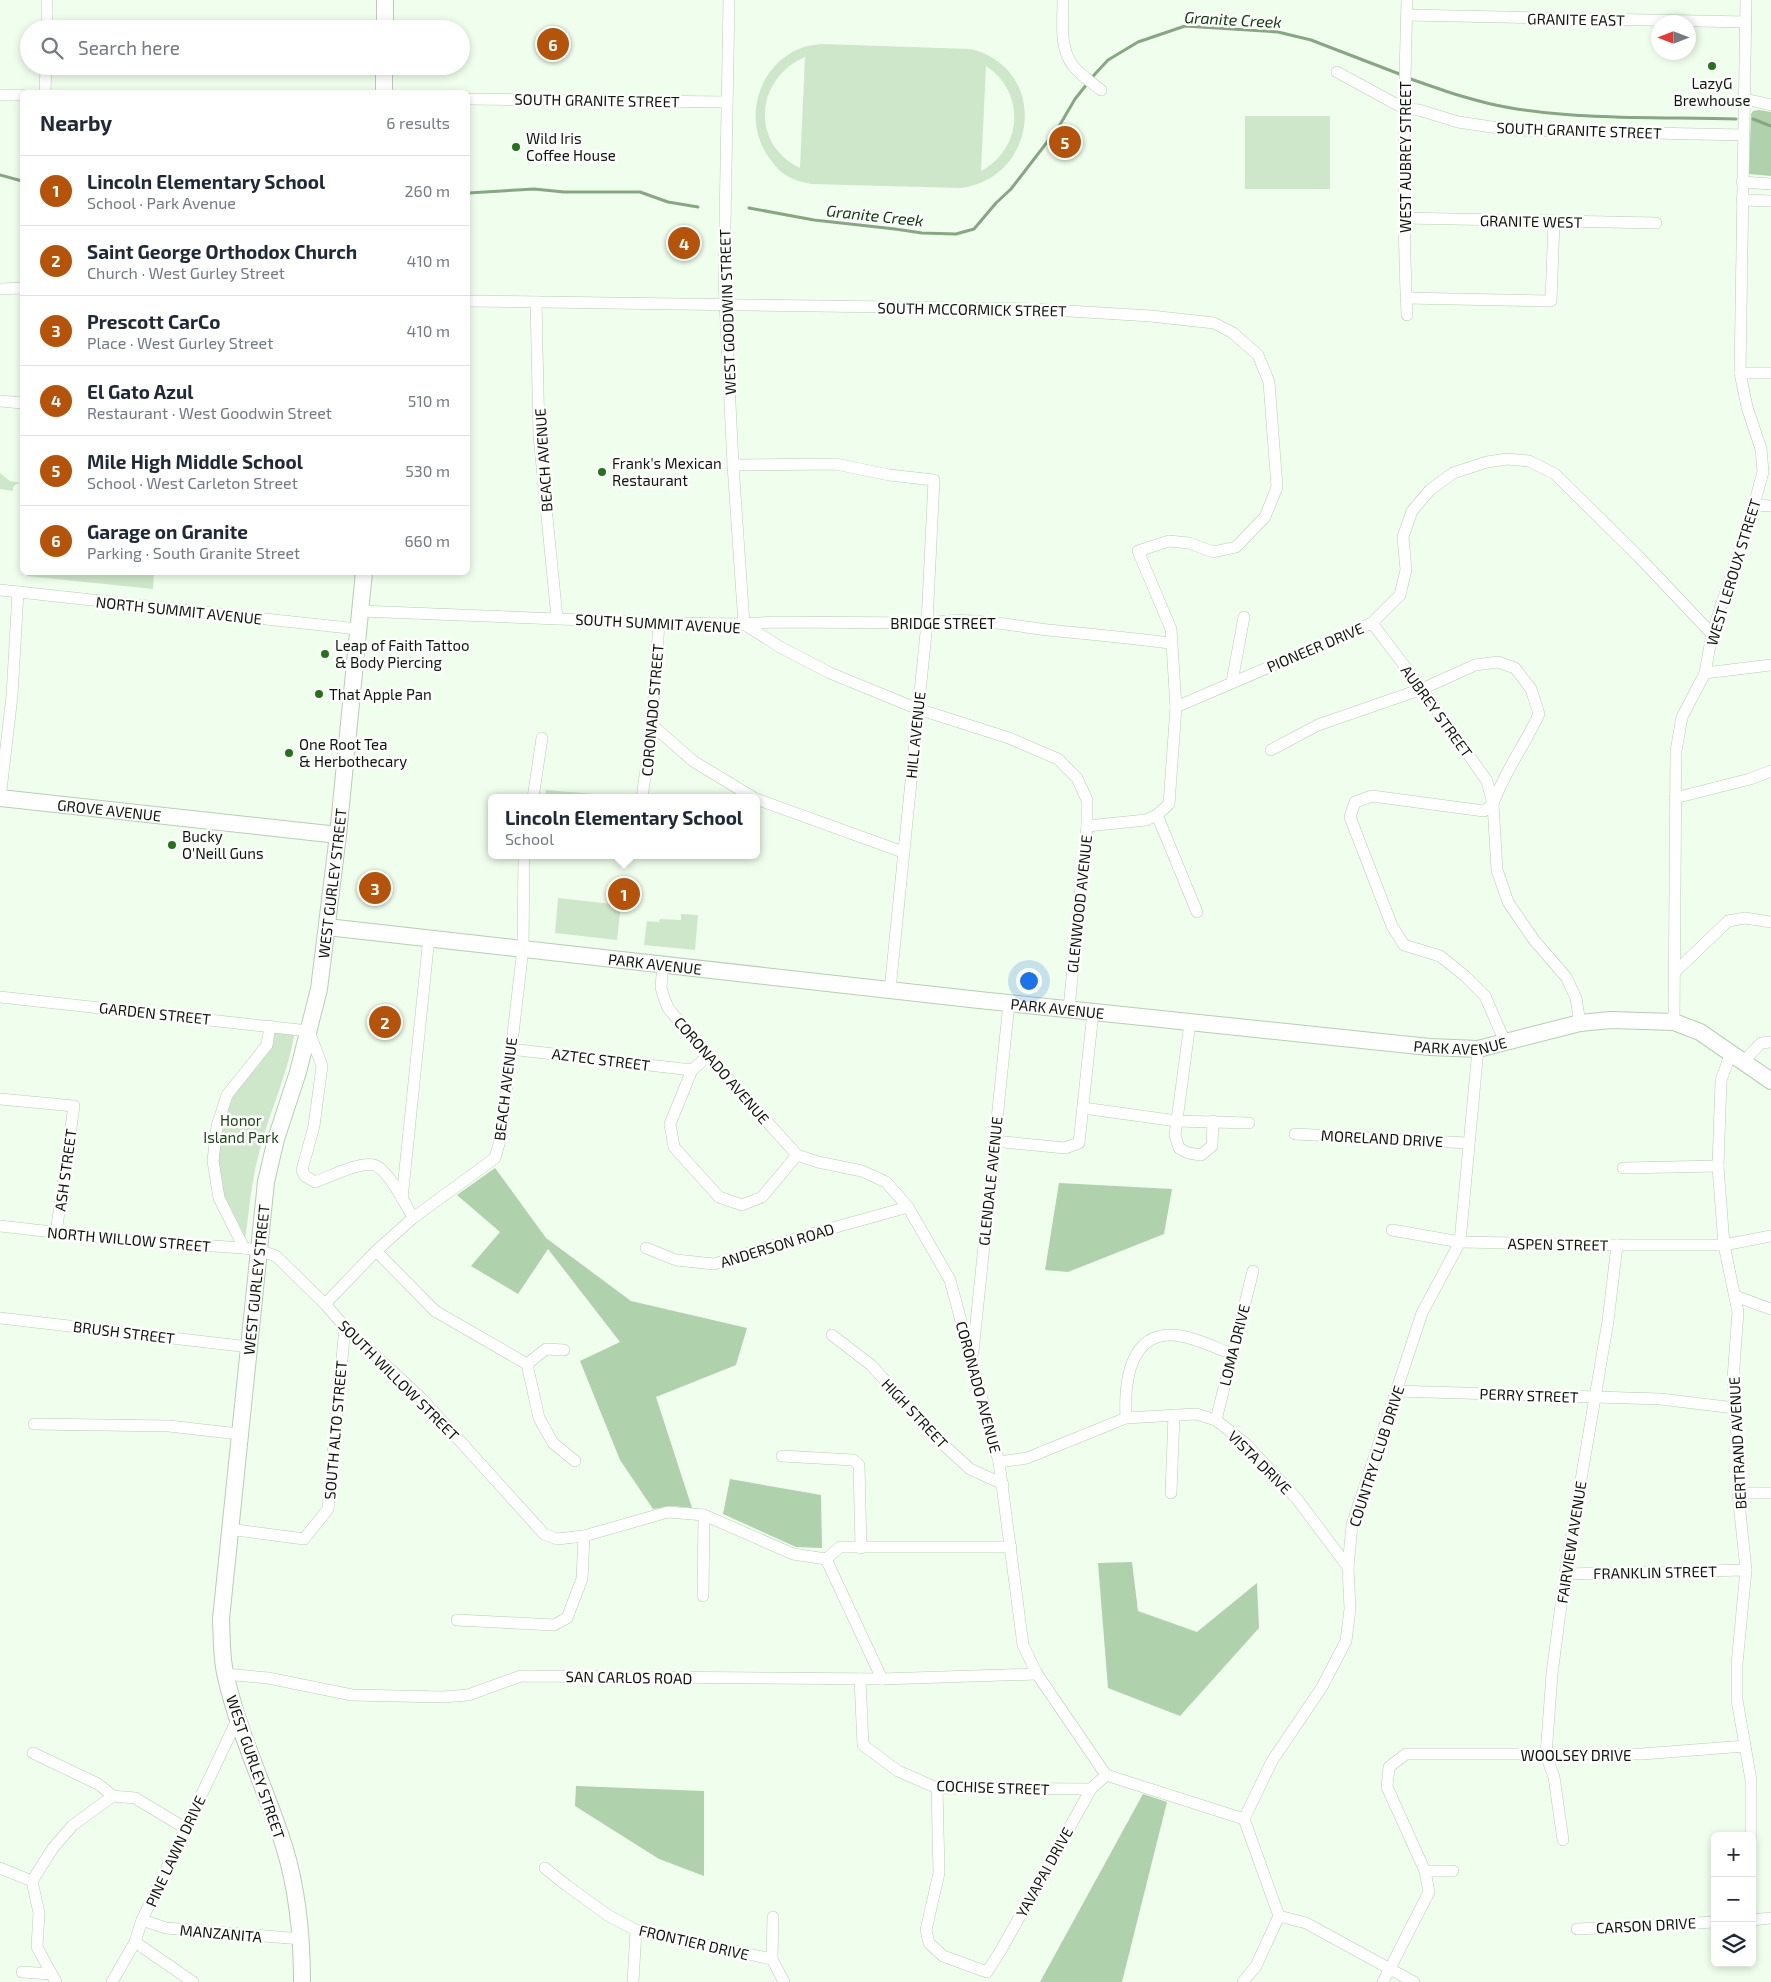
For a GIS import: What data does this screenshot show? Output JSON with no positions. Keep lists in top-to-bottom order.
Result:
{
  "streets": {
    "main road": ["GROVE AVENUE", "WEST GURLEY STREET", "PARK AVENUE"],
    "street": [
      "GRANITE EAST",
      "SOUTH GRANITE STREET",
      "WEST AUBREY STREET",
      "GRANITE WEST",
      "SOUTH MCCORMICK STREET",
      "WEST GOODWIN STREET",
      "BEACH AVENUE",
      "WEST LEROUX STREET",
      "NORTH SUMMIT AVENUE",
      "SOUTH SUMMIT AVENUE",
      "BRIDGE STREET",
      "PIONEER DRIVE",
      "CORONADO STREET",
      "AUBREY STREET",
      "HILL AVENUE",
      "GLENWOOD AVENUE",
      "GARDEN STREET",
      "AZTEC STREET",
      "CORONADO AVENUE",
      "MORELAND DRIVE",
      "ASH STREET",
      "GLENDALE AVENUE",
      "NORTH WILLOW STREET",
      "ASPEN STREET",
      "ANDERSON ROAD",
      "BRUSH STREET",
      "LOMA DRIVE",
      "SOUTH WILLOW STREET",
      "PERRY STREET",
      "HIGH STREET",
      "SOUTH ALTO STREET",
      "BERTRAND AVENUE",
      "COUNTRY CLUB DRIVE",
      "VISTA DRIVE",
      "FAIRVIEW AVENUE",
      "FRANKLIN STREET",
      "SAN CARLOS ROAD",
      "WOOLSEY DRIVE",
      "COCHISE STREET",
      "PINE LAWN DRIVE",
      "YAVAPAI DRIVE",
      "CARSON DRIVE",
      "MANZANITA",
      "FRONTIER DRIVE"
    ]
  },
  "crossings": [
    ["GRANITE EAST", "WEST AUBREY STREET"],
    ["GRANITE EAST", "WEST LEROUX STREET"],
    ["SOUTH GRANITE STREET", "WEST AUBREY STREET"],
    ["SOUTH GRANITE STREET", "WEST GOODWIN STREET"],
    ["SOUTH GRANITE STREET", "WEST LEROUX STREET"],
    ["WEST AUBREY STREET", "GRANITE WEST"],
    ["SOUTH MCCORMICK STREET", "WEST GOODWIN STREET"],
    ["SOUTH MCCORMICK STREET", "BEACH AVENUE"],
    ["SOUTH MCCORMICK STREET", "BRIDGE STREET"],
    ["WEST GOODWIN STREET", "SOUTH SUMMIT AVENUE"],
    ["WEST GOODWIN STREET", "BRIDGE STREET"],
    ["WEST GOODWIN STREET", "HILL AVENUE"],
    ["BEACH AVENUE", "SOUTH SUMMIT AVENUE"],
    ["BEACH AVENUE", "PARK AVENUE"],
    ["BEACH AVENUE", "AZTEC STREET"],
    ["BEACH AVENUE", "SOUTH WILLOW STREET"],
    ["WEST LEROUX STREET", "PIONEER DRIVE"],
    ["WEST LEROUX STREET", "PARK AVENUE"],
    ["NORTH SUMMIT AVENUE", "WEST GURLEY STREET"],
    ["SOUTH SUMMIT AVENUE", "BRIDGE STREET"],
    ["SOUTH SUMMIT AVENUE", "CORONADO STREET"],
    ["SOUTH SUMMIT AVENUE", "HILL AVENUE"],
    ["SOUTH SUMMIT AVENUE", "WEST GURLEY STREET"],
    ["SOUTH SUMMIT AVENUE", "GLENWOOD AVENUE"],
    ["BRIDGE STREET", "HILL AVENUE"],
    ["PIONEER DRIVE", "AUBREY STREET"],
    ["AUBREY STREET", "PARK AVENUE"],
    ["HILL AVENUE", "PARK AVENUE"],
    ["GROVE AVENUE", "WEST GURLEY STREET"],
    ["WEST GURLEY STREET", "PARK AVENUE"],
    ["WEST GURLEY STREET", "GARDEN STREET"],
    ["WEST GURLEY STREET", "NORTH WILLOW STREET"],
    ["WEST GURLEY STREET", "BRUSH STREET"],
    ["WEST GURLEY STREET", "SOUTH WILLOW STREET"],
    ["WEST GURLEY STREET", "SOUTH ALTO STREET"],
    ["WEST GURLEY STREET", "SAN CARLOS ROAD"],
    ["WEST GURLEY STREET", "PINE LAWN DRIVE"],
    ["WEST GURLEY STREET", "MANZANITA"],
    ["GLENWOOD AVENUE", "PARK AVENUE"],
    ["PARK AVENUE", "CORONADO AVENUE"],
    ["PARK AVENUE", "GLENDALE AVENUE"],
    ["PARK AVENUE", "BERTRAND AVENUE"],
    ["PARK AVENUE", "COUNTRY CLUB DRIVE"],
    ["CORONADO AVENUE", "GLENDALE AVENUE"],
    ["CORONADO AVENUE", "ANDERSON ROAD"],
    ["CORONADO AVENUE", "HIGH STREET"],
    ["CORONADO AVENUE", "VISTA DRIVE"],
    ["CORONADO AVENUE", "SAN CARLOS ROAD"],
    ["CORONADO AVENUE", "YAVAPAI DRIVE"],
    ["MORELAND DRIVE", "COUNTRY CLUB DRIVE"],
    ["ASH STREET", "NORTH WILLOW STREET"],
    ["NORTH WILLOW STREET", "SOUTH WILLOW STREET"],
    ["ASPEN STREET", "BERTRAND AVENUE"],
    ["ASPEN STREET", "COUNTRY CLUB DRIVE"],
    ["ASPEN STREET", "FAIRVIEW AVENUE"],
    ["LOMA DRIVE", "VISTA DRIVE"],
    ["SOUTH WILLOW STREET", "SOUTH ALTO STREET"],
    ["PERRY STREET", "BERTRAND AVENUE"],
    ["PERRY STREET", "COUNTRY CLUB DRIVE"],
    ["PERRY STREET", "FAIRVIEW AVENUE"],
    ["BERTRAND AVENUE", "FRANKLIN STREET"],
    ["BERTRAND AVENUE", "WOOLSEY DRIVE"],
    ["COUNTRY CLUB DRIVE", "VISTA DRIVE"],
    ["FAIRVIEW AVENUE", "FRANKLIN STREET"],
    ["FAIRVIEW AVENUE", "WOOLSEY DRIVE"],
    ["SAN CARLOS ROAD", "COCHISE STREET"],
    ["COCHISE STREET", "YAVAPAI DRIVE"],
    ["PINE LAWN DRIVE", "MANZANITA"]
  ],
  "water": ["Granite Creek"],
  "parks": ["Honor Island Park"],
  "places": [
    "LazyG Brewhouse",
    "Wild Iris Coffee House",
    "Frank's Mexican Restaurant",
    "Leap of Faith Tattoo & Body Piercing",
    "That Apple Pan",
    "One Root Tea & Herbothecary",
    "Bucky O'Neill Guns"
  ],
  "north": "left",
  "page": {
    "search": "Search here",
    "pins": [
      "6",
      "5",
      "4",
      "3",
      "1",
      "2"
    ],
    "heading": ["Nearby", "6 results"],
    "list": [
      {
        "mark": "1",
        "name": "Lincoln Elementary School",
        "note": "School · Park Avenue",
        "value": "260 m"
      },
      {
        "mark": "2",
        "name": "Saint George Orthodox Church",
        "note": "Church · West Gurley Street",
        "value": "410 m"
      },
      {
        "mark": "3",
        "name": "Prescott CarCo",
        "note": "Place · West Gurley Street",
        "value": "410 m"
      },
      {
        "mark": "4",
        "name": "El Gato Azul",
        "note": "Restaurant · West Goodwin Street",
        "value": "510 m"
      },
      {
        "mark": "5",
        "name": "Mile High Middle School",
        "note": "School · West Carleton Street",
        "value": "530 m"
      },
      {
        "mark": "6",
        "name": "Garage on Granite",
        "note": "Parking · South Granite Street",
        "value": "660 m"
      }
    ],
    "popup": ["Lincoln Elementary School", "School"],
    "map_buttons": ["+", "−"]
  }
}
